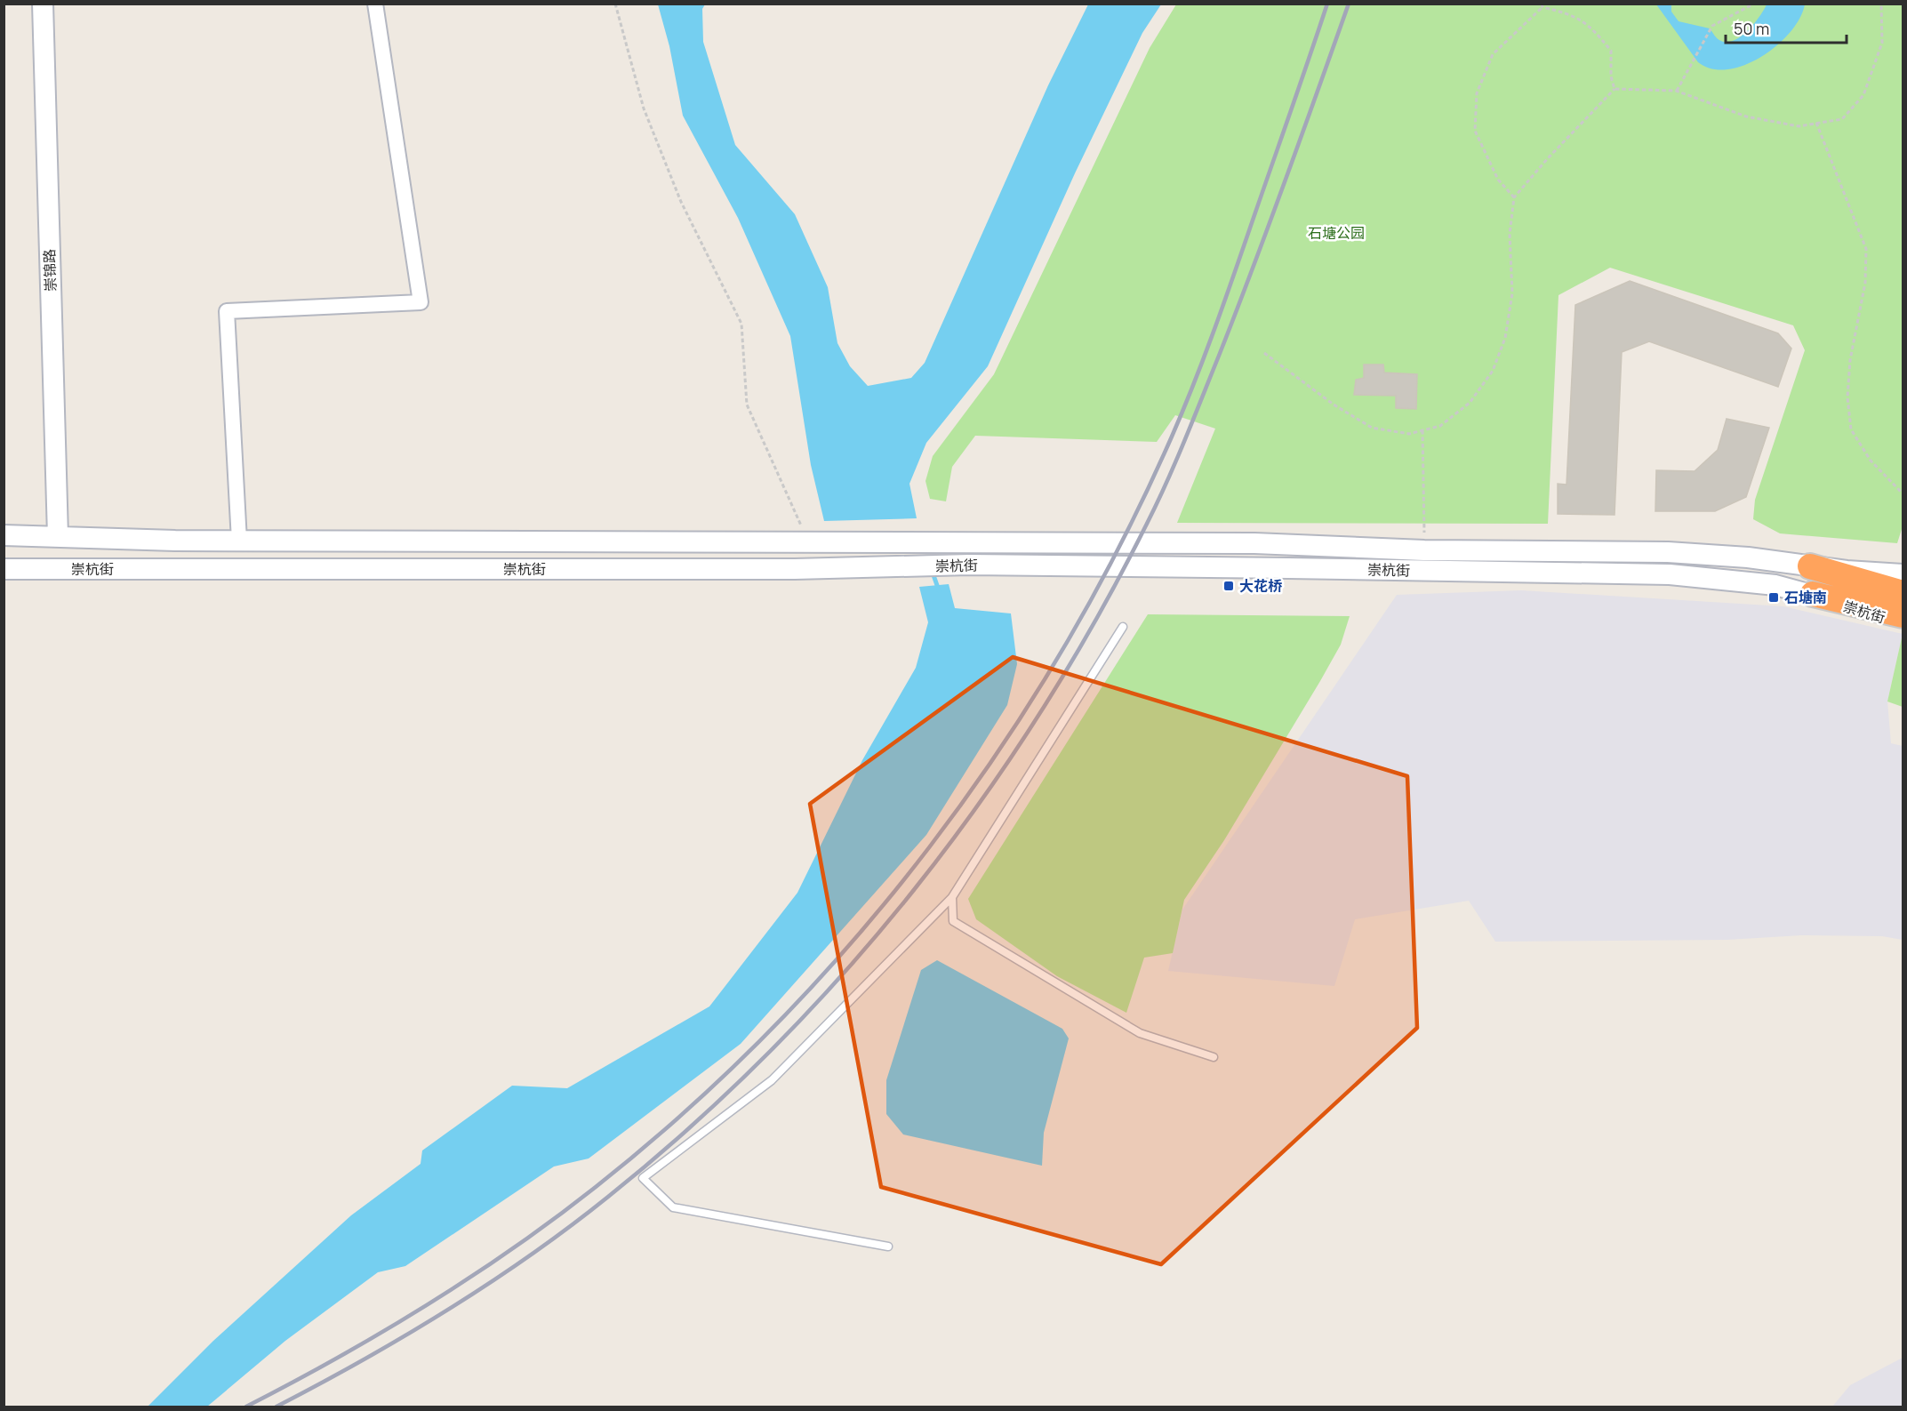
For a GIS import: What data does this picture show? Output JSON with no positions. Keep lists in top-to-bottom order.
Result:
{
  "streets": {
    "main road": ["崇锦路", "崇杭街"]
  },
  "crossings": [
    ["崇锦路", "崇杭街"]
  ],
  "parks": ["石塘公园"],
  "places": {
    "transit": ["大花桥", "石塘南"]
  },
  "scale_bar": "50 m"
}
